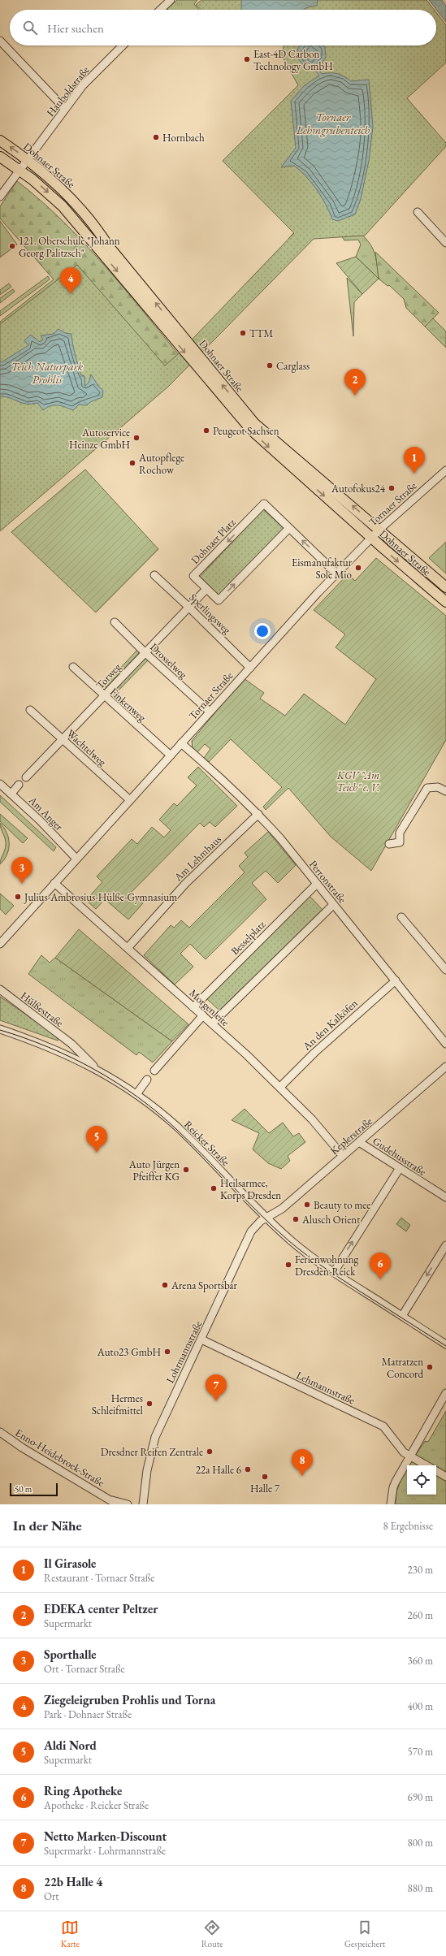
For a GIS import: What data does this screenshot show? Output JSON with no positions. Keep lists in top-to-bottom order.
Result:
{
  "streets": {
    "main road": ["Dohnaer Straße"],
    "street": [
      "Hauboldstraße",
      "Tornaer Straße",
      "Dohnaer Platz",
      "Sperlingsweg",
      "Drosselweg",
      "Torweg",
      "Finkenweg",
      "Wachtelweg",
      "Am Anger",
      "Am Lehmhaus",
      "Perronstraße",
      "Besselplatz",
      "Morgenleite",
      "Hülßestraße",
      "An den Kalköfen",
      "Keplerstraße",
      "Reicker Straße",
      "Gudehusstraße",
      "Lohrmannstraße",
      "Lehmannstraße",
      "Enno-Heidebroek-Straße"
    ]
  },
  "crossings": [
    ["Hauboldstraße", "Dohnaer Straße"],
    ["Dohnaer Straße", "Tornaer Straße"],
    ["Tornaer Straße", "Dohnaer Platz"],
    ["Tornaer Straße", "Sperlingsweg"],
    ["Tornaer Straße", "Drosselweg"],
    ["Tornaer Straße", "Finkenweg"],
    ["Tornaer Straße", "Wachtelweg"],
    ["Tornaer Straße", "Am Anger"],
    ["Tornaer Straße", "Perronstraße"],
    ["Tornaer Straße", "Morgenleite"],
    ["Dohnaer Platz", "Torweg"],
    ["Sperlingsweg", "Torweg"],
    ["Drosselweg", "Torweg"],
    ["Torweg", "Finkenweg"],
    ["Torweg", "Wachtelweg"],
    ["Am Lehmhaus", "Perronstraße"],
    ["Am Lehmhaus", "Morgenleite"],
    ["Perronstraße", "Besselplatz"],
    ["Perronstraße", "An den Kalköfen"],
    ["Besselplatz", "Morgenleite"],
    ["Morgenleite", "An den Kalköfen"],
    ["Morgenleite", "Keplerstraße"],
    ["Hülßestraße", "Reicker Straße"],
    ["Keplerstraße", "Reicker Straße"],
    ["Keplerstraße", "Gudehusstraße"],
    ["Keplerstraße", "Lohrmannstraße"],
    ["Reicker Straße", "Lohrmannstraße"],
    ["Lohrmannstraße", "Lehmannstraße"]
  ],
  "water": ["Tornaer Lehmgrubenteich", "Teich Naturpark Prohlis"],
  "parks": ["KGV \"Am Teich\" e. V."],
  "places": [
    "East-4D Carbon Technology GmbH",
    "Hornbach",
    "121. Oberschule \"Johann Georg Palitzsch\"",
    "TTM",
    "Carglass",
    "Peugeot Sachsen",
    "Autoservice Heinze GmbH",
    "Autopflege Rochow",
    "Autofokus24",
    "Eismanufaktur Sole Mio",
    "Julius-Ambrosius-Hülße-Gymnasium",
    "Auto Jürgen Pfeiffer KG",
    "Heilsarmee, Korps Dresden",
    "Beauty to mee",
    "Alusch Orient",
    "Ferienwohnung Dresden-Reick",
    "Arena Sportsbar",
    "Auto23 GmbH",
    "Matratzen Concord",
    "Hermes Schleifmittel",
    "Dresdner Reifen Zentrale",
    "22a Halle 6",
    "Halle 7"
  ],
  "scale_bar": "50 m",
  "page": {
    "search": "Hier suchen",
    "pins": [
      "4",
      "2",
      "1",
      "3",
      "5",
      "6",
      "7",
      "8"
    ],
    "scale": "50 m",
    "heading": ["In der Nähe", "8 Ergebnisse"],
    "list": [
      {
        "mark": "1",
        "name": "Il Girasole",
        "note": "Restaurant · Tornaer Straße",
        "value": "230 m"
      },
      {
        "mark": "2",
        "name": "EDEKA center Peltzer",
        "note": "Supermarkt",
        "value": "260 m"
      },
      {
        "mark": "3",
        "name": "Sporthalle",
        "note": "Ort · Tornaer Straße",
        "value": "360 m"
      },
      {
        "mark": "4",
        "name": "Ziegeleigruben Prohlis und Torna",
        "note": "Park · Dohnaer Straße",
        "value": "400 m"
      },
      {
        "mark": "5",
        "name": "Aldi Nord",
        "note": "Supermarkt",
        "value": "570 m"
      },
      {
        "mark": "6",
        "name": "Ring Apotheke",
        "note": "Apotheke · Reicker Straße",
        "value": "690 m"
      },
      {
        "mark": "7",
        "name": "Netto Marken-Discount",
        "note": "Supermarkt · Lohrmannstraße",
        "value": "800 m"
      },
      {
        "mark": "8",
        "name": "22b Halle 4",
        "note": "Ort",
        "value": "880 m"
      }
    ],
    "nav": ["Karte", "Route", "Gespeichert"]
  }
}
